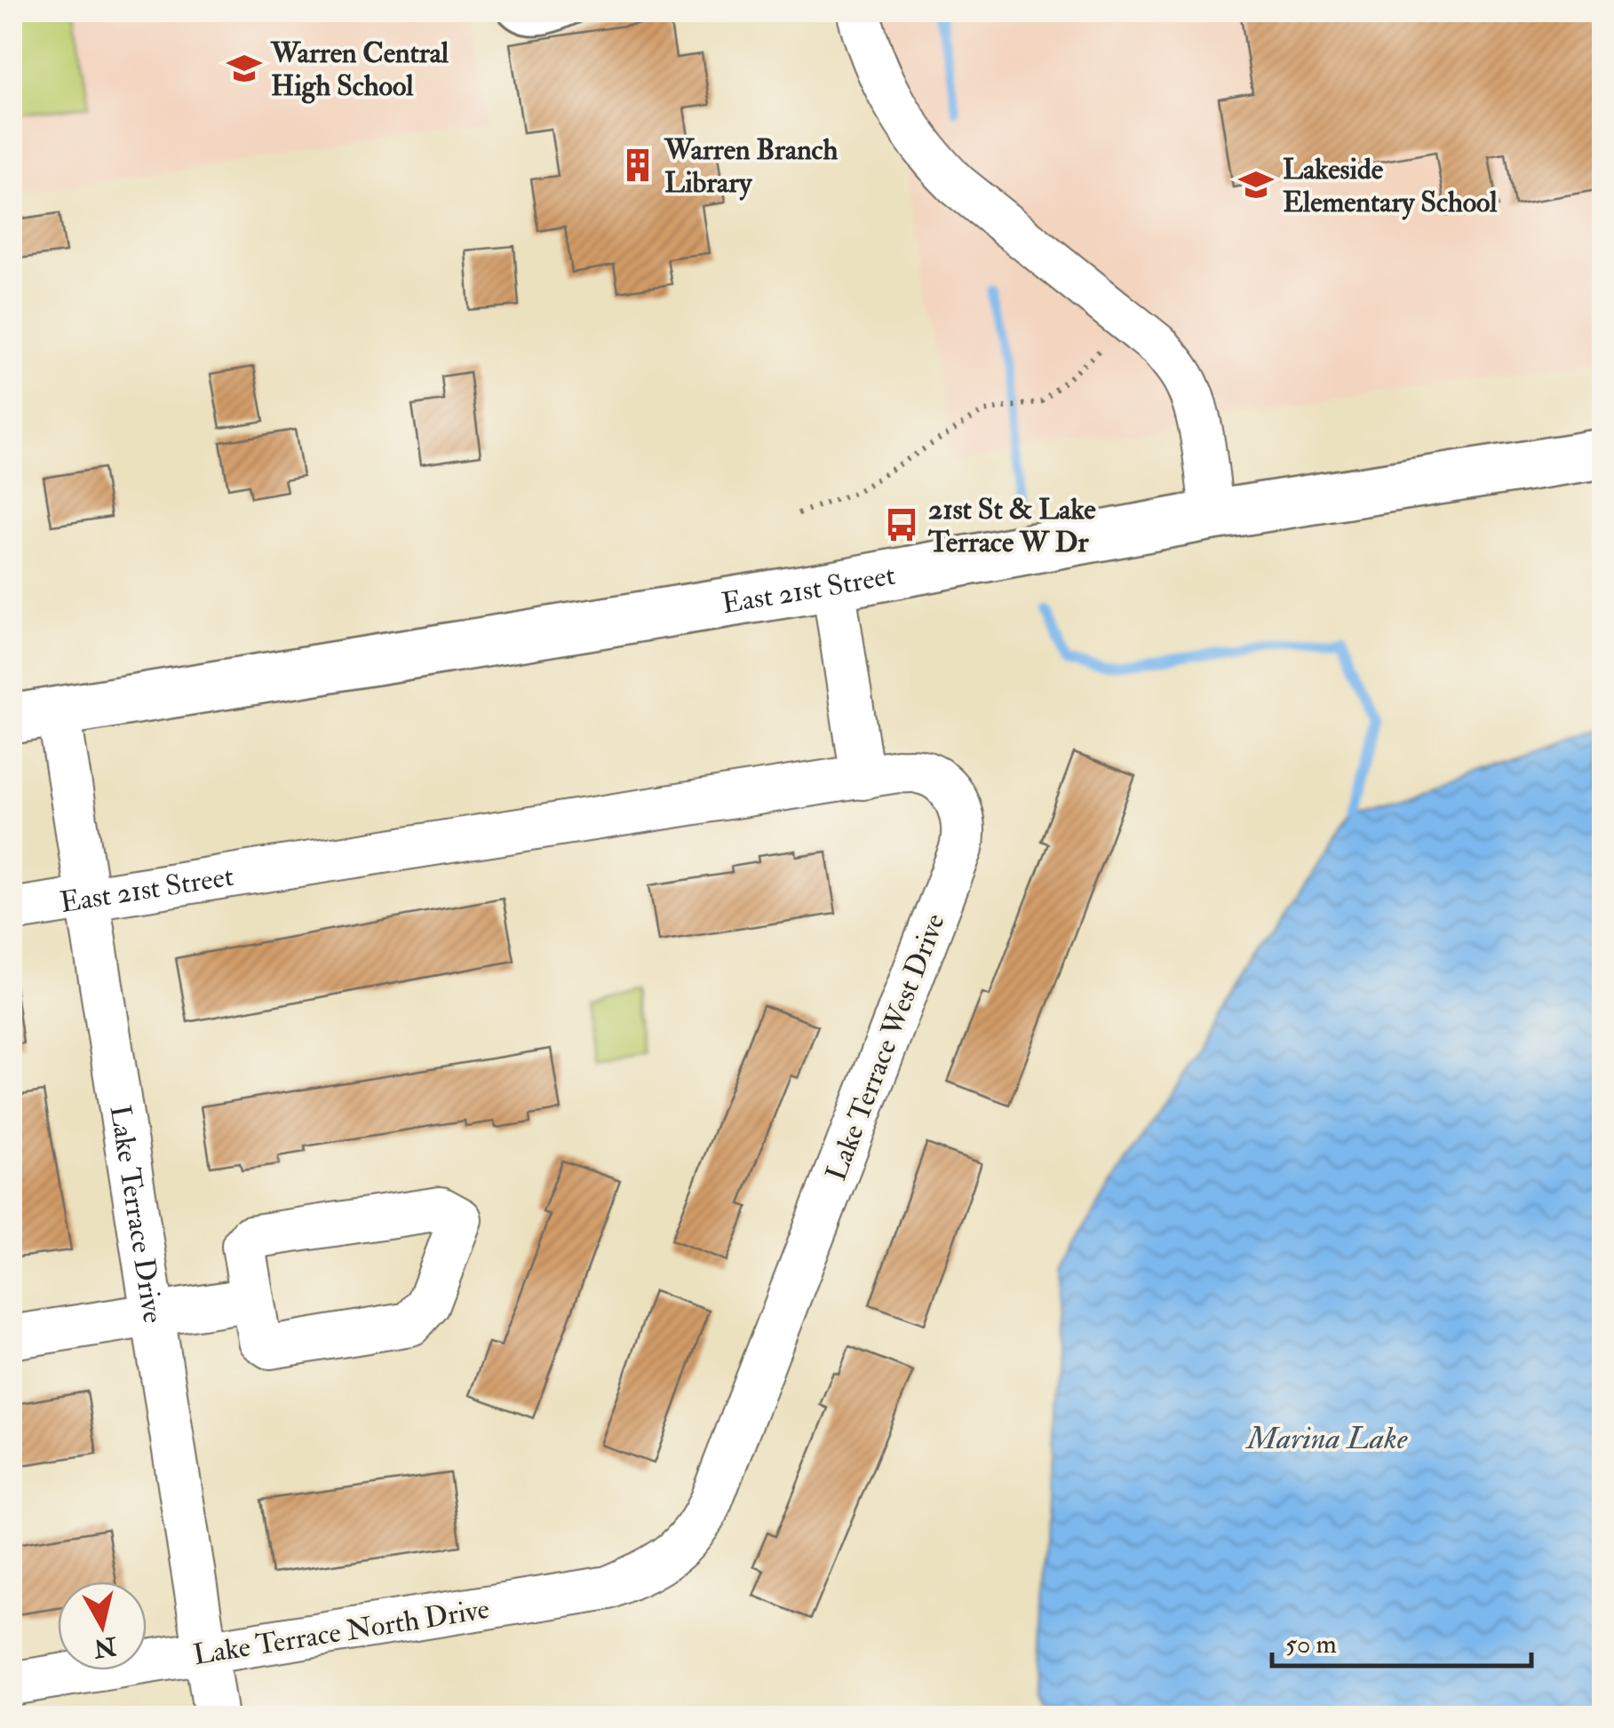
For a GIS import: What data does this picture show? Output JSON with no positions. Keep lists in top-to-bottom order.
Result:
{
  "streets": {
    "main road": ["East 21st Street"],
    "street": ["Lake Terrace West Drive", "Lake Terrace Drive", "Lake Terrace North Drive"]
  },
  "crossings": [
    ["East 21st Street", "Lake Terrace West Drive"],
    ["East 21st Street", "Lake Terrace Drive"],
    ["Lake Terrace West Drive", "Lake Terrace North Drive"],
    ["Lake Terrace Drive", "Lake Terrace North Drive"]
  ],
  "water": ["Marina Lake"],
  "places": {
    "school or university": ["Warren Central High School", "Lakeside Elementary School"],
    "building": ["Warren Branch Library"],
    "bus stop": ["21st St & Lake Terrace W Dr"]
  },
  "scale_bar": "50 m",
  "north": "bottom"
}
